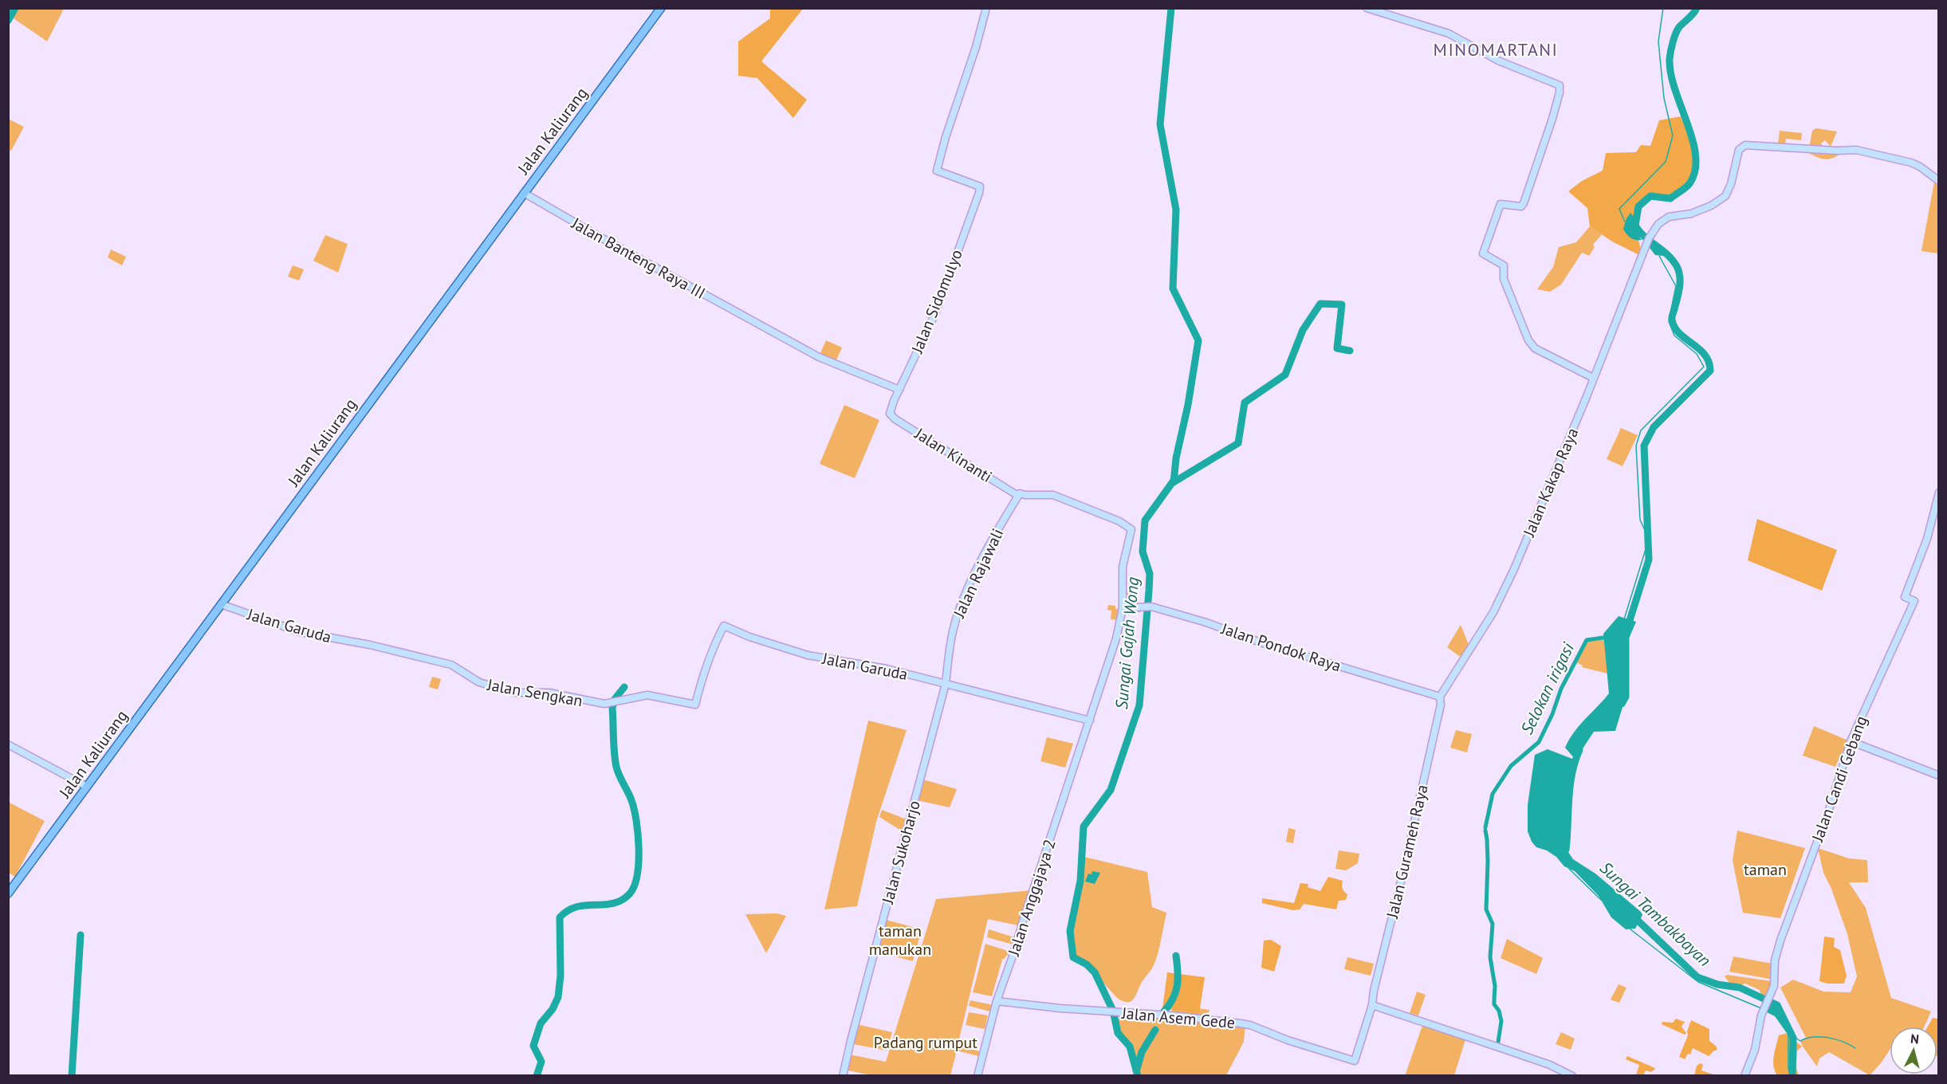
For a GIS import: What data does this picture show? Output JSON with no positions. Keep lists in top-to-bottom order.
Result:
{
  "streets": {
    "main road": ["Jalan Kaliurang"],
    "street": [
      "Jalan Banteng Raya III",
      "Jalan Sidomulyo",
      "Jalan Kinanti",
      "Jalan Kakap Raya",
      "Jalan Rajawali",
      "Jalan Garuda",
      "Jalan Pondok Raya",
      "Jalan Sengkan",
      "Jalan Candi Gebang",
      "Jalan Gurameh Raya",
      "Jalan Sukoharjo",
      "Jalan Anggajaya 2",
      "Jalan Asem Gede"
    ]
  },
  "crossings": [
    ["Jalan Kaliurang", "Jalan Banteng Raya III"],
    ["Jalan Kaliurang", "Jalan Garuda"],
    ["Jalan Banteng Raya III", "Jalan Sidomulyo"],
    ["Jalan Sidomulyo", "Jalan Kinanti"],
    ["Jalan Kinanti", "Jalan Rajawali"],
    ["Jalan Kinanti", "Jalan Anggajaya 2"],
    ["Jalan Kakap Raya", "Jalan Pondok Raya"],
    ["Jalan Kakap Raya", "Jalan Gurameh Raya"],
    ["Jalan Rajawali", "Jalan Garuda"],
    ["Jalan Rajawali", "Jalan Sukoharjo"],
    ["Jalan Rajawali", "Jalan Anggajaya 2"],
    ["Jalan Garuda", "Jalan Sengkan"],
    ["Jalan Garuda", "Jalan Sukoharjo"],
    ["Jalan Garuda", "Jalan Anggajaya 2"],
    ["Jalan Pondok Raya", "Jalan Gurameh Raya"],
    ["Jalan Pondok Raya", "Jalan Anggajaya 2"],
    ["Jalan Gurameh Raya", "Jalan Asem Gede"],
    ["Jalan Anggajaya 2", "Jalan Asem Gede"]
  ],
  "districts": ["MINOMARTANI"],
  "water": ["Sungai Gajah Wong", "Selokan irigasi", "Sungai Tambakbayan"],
  "parks": ["taman", "taman manukan", "Padang rumput"],
  "north": "top"
}
